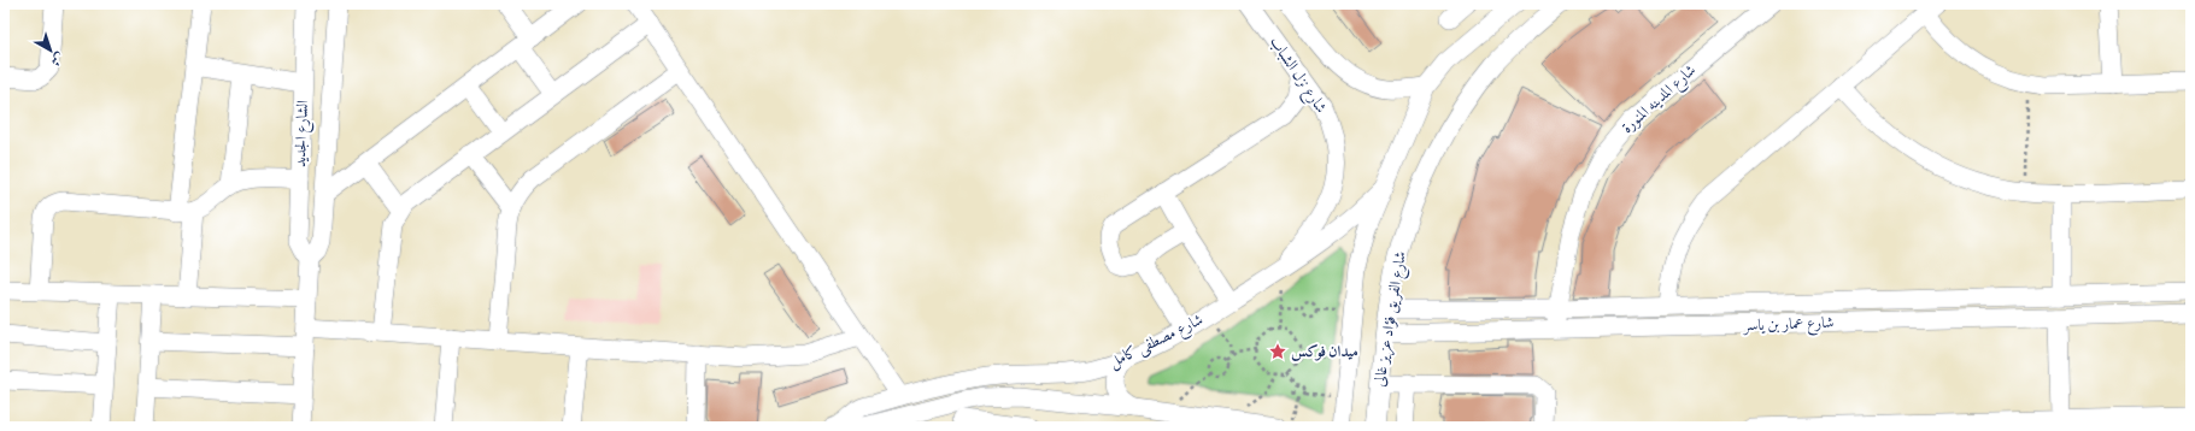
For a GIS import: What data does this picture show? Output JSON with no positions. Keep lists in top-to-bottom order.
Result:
{
  "streets": {
    "street": [
      "شارع نزل الشباب",
      "شارع المدينه المنورة",
      "الشارع الجديد",
      "شارع الفريق فؤاد عزيز غالى",
      "شارع عمار بن ياسر",
      "شارع مصطفى كامل"
    ]
  },
  "crossings": [
    ["شارع نزل الشباب", "شارع مصطفى كامل"],
    ["شارع المدينه المنورة", "شارع عمار بن ياسر"],
    ["شارع الفريق فؤاد عزيز غالى", "شارع عمار بن ياسر"],
    ["شارع الفريق فؤاد عزيز غالى", "شارع مصطفى كامل"]
  ],
  "places": {
    "place": ["ميدان فوكس"]
  },
  "north": "bottom right"
}
